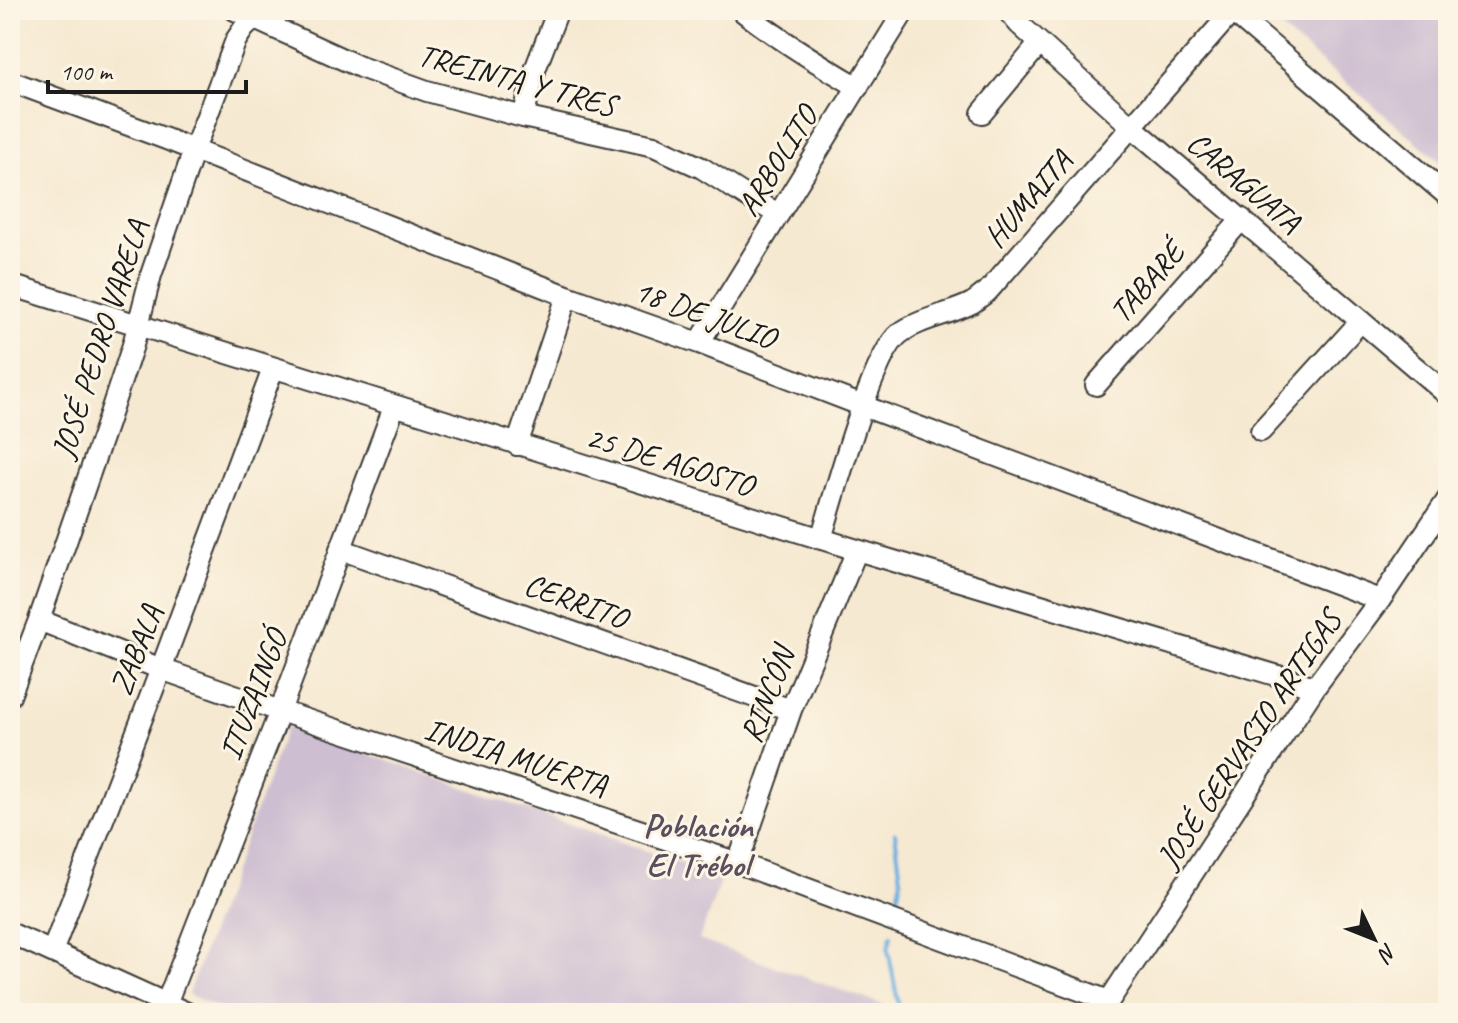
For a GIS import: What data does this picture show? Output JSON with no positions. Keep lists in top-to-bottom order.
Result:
{
  "streets": {
    "street": [
      "TREINTA Y TRES",
      "ARBOLITO",
      "CARAGUATA",
      "HUMAITA",
      "TABARÉ",
      "18 DE JULIO",
      "JOSÉ PEDRO VARELA",
      "25 DE AGOSTO",
      "CERRITO",
      "ZABALA",
      "ITUZAINGÓ",
      "RINCÓN",
      "JOSÉ GERVASIO ARTIGAS",
      "INDIA MUERTA"
    ]
  },
  "crossings": [
    ["TREINTA Y TRES", "ARBOLITO"],
    ["TREINTA Y TRES", "JOSÉ PEDRO VARELA"],
    ["ARBOLITO", "18 DE JULIO"],
    ["CARAGUATA", "HUMAITA"],
    ["CARAGUATA", "TABARÉ"],
    ["HUMAITA", "18 DE JULIO"],
    ["18 DE JULIO", "JOSÉ PEDRO VARELA"],
    ["18 DE JULIO", "JOSÉ GERVASIO ARTIGAS"],
    ["JOSÉ PEDRO VARELA", "25 DE AGOSTO"],
    ["JOSÉ PEDRO VARELA", "INDIA MUERTA"],
    ["25 DE AGOSTO", "ZABALA"],
    ["25 DE AGOSTO", "ITUZAINGÓ"],
    ["25 DE AGOSTO", "RINCÓN"],
    ["25 DE AGOSTO", "JOSÉ GERVASIO ARTIGAS"],
    ["CERRITO", "ITUZAINGÓ"],
    ["CERRITO", "RINCÓN"],
    ["ZABALA", "INDIA MUERTA"],
    ["ITUZAINGÓ", "INDIA MUERTA"],
    ["RINCÓN", "INDIA MUERTA"],
    ["JOSÉ GERVASIO ARTIGAS", "INDIA MUERTA"]
  ],
  "districts": ["Población El Trébol"],
  "scale_bar": "100 m",
  "north": "bottom right"
}
